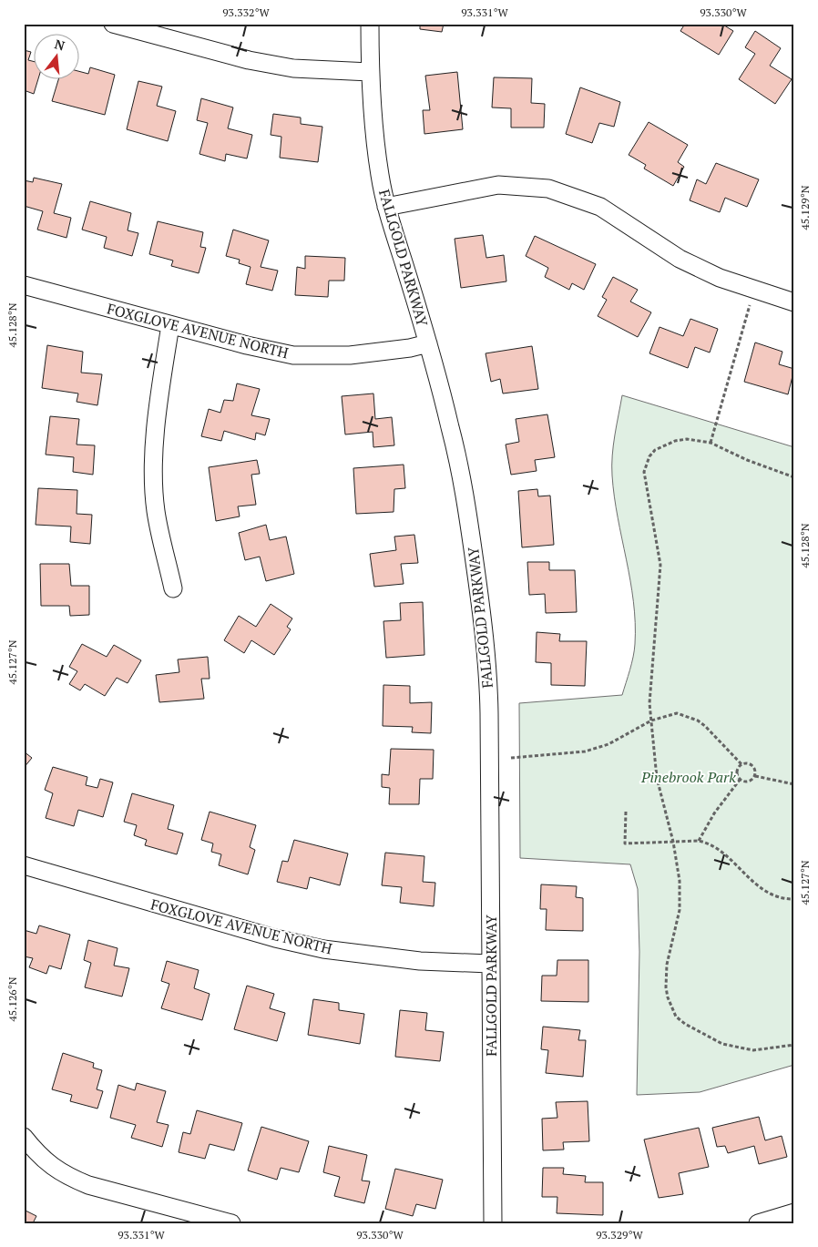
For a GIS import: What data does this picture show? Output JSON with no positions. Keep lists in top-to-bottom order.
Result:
{
  "streets": {
    "street": ["FALLGOLD PARKWAY", "FOXGLOVE AVENUE NORTH"]
  },
  "crossings": [
    ["FALLGOLD PARKWAY", "FOXGLOVE AVENUE NORTH"]
  ],
  "parks": ["Pinebrook Park"],
  "north": "top",
  "coordinates": [
    "93.332°W",
    "93.331°W",
    "93.330°W",
    "45.129°N",
    "45.128°N",
    "45.127°N",
    "45.126°N",
    "93.329°W"
  ]
}
